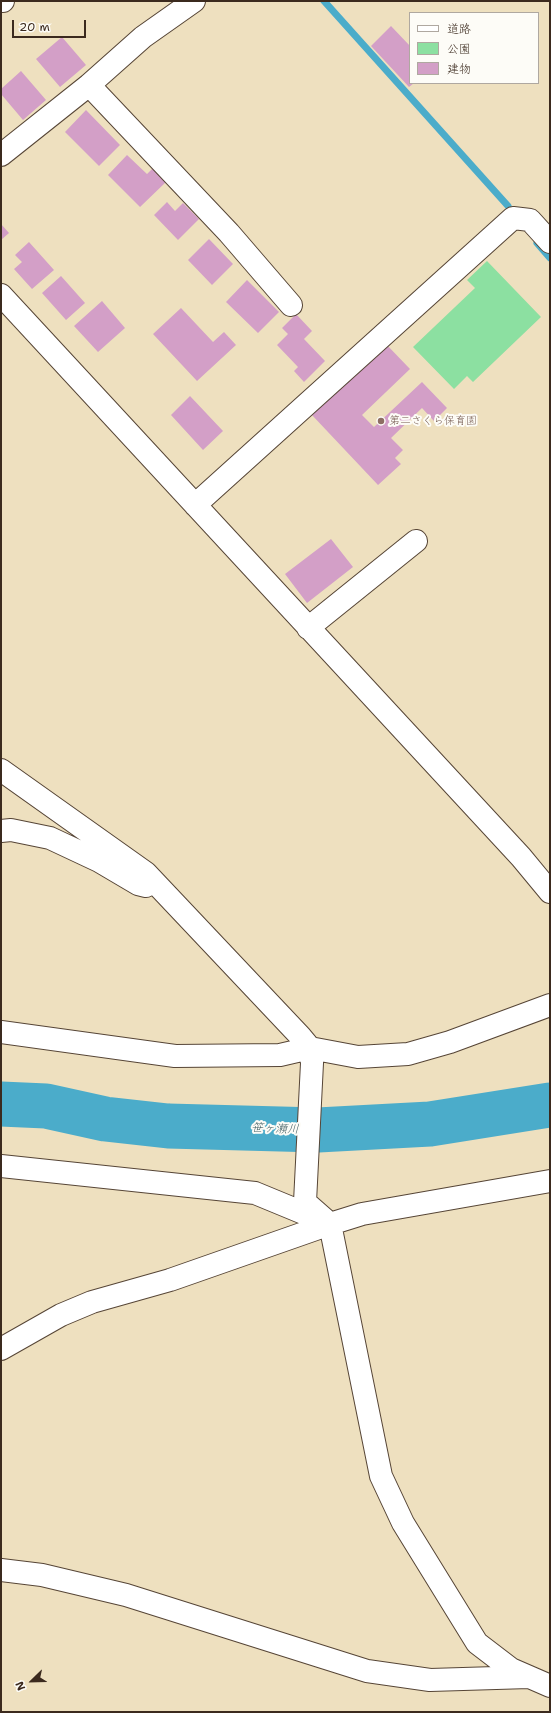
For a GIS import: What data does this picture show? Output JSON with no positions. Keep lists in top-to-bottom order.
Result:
{
  "water": ["笹ヶ瀬川"],
  "places": ["第二さくら保育園"],
  "legend": ["道路", "公園", "建物"],
  "scale_bar": "20 m",
  "north": "bottom left"
}
